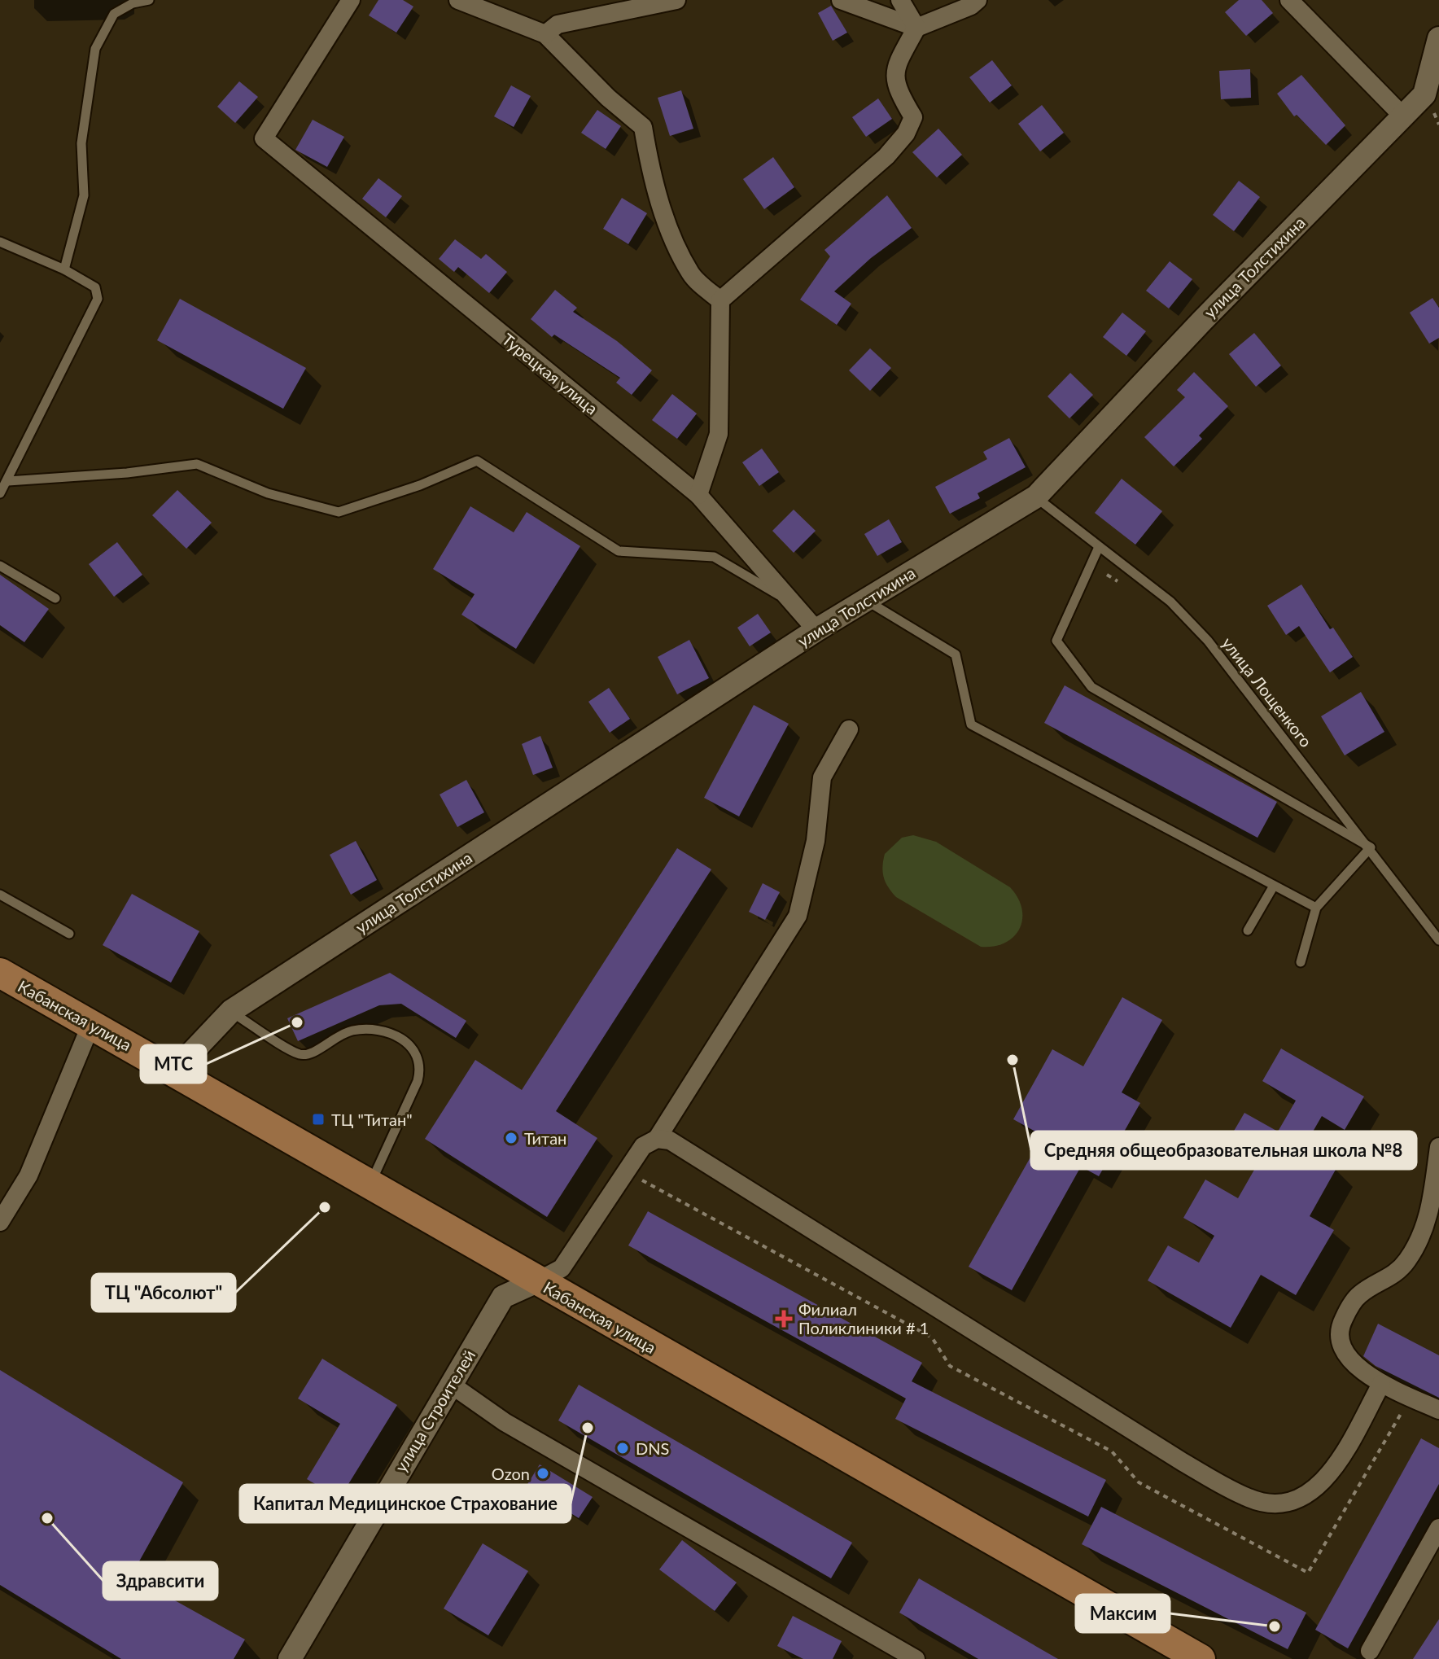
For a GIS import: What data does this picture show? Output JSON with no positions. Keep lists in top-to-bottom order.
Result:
{
  "streets": {
    "main road": ["Кабанская улица"],
    "street": ["улица Толстихина", "Турецкая улица", "улица Строителей"],
    "lane": ["улица Лощенкого"]
  },
  "crossings": [
    ["улица Толстихина", "Турецкая улица"],
    ["улица Толстихина", "улица Лощенкого"],
    ["улица Толстихина", "Кабанская улица"],
    ["Кабанская улица", "улица Строителей"]
  ],
  "places": {
    "other": [
      "МТС",
      "Средняя общеобразовательная школа №8",
      "Титан",
      "ТЦ \"Абсолют\"",
      "Капитал Медицинское Страхование",
      "DNS",
      "Ozon",
      "Здравсити",
      "Максим"
    ],
    "transit": ["ТЦ \"Титан\""],
    "health": ["Филиал Поликлиники # 1"]
  }
}
